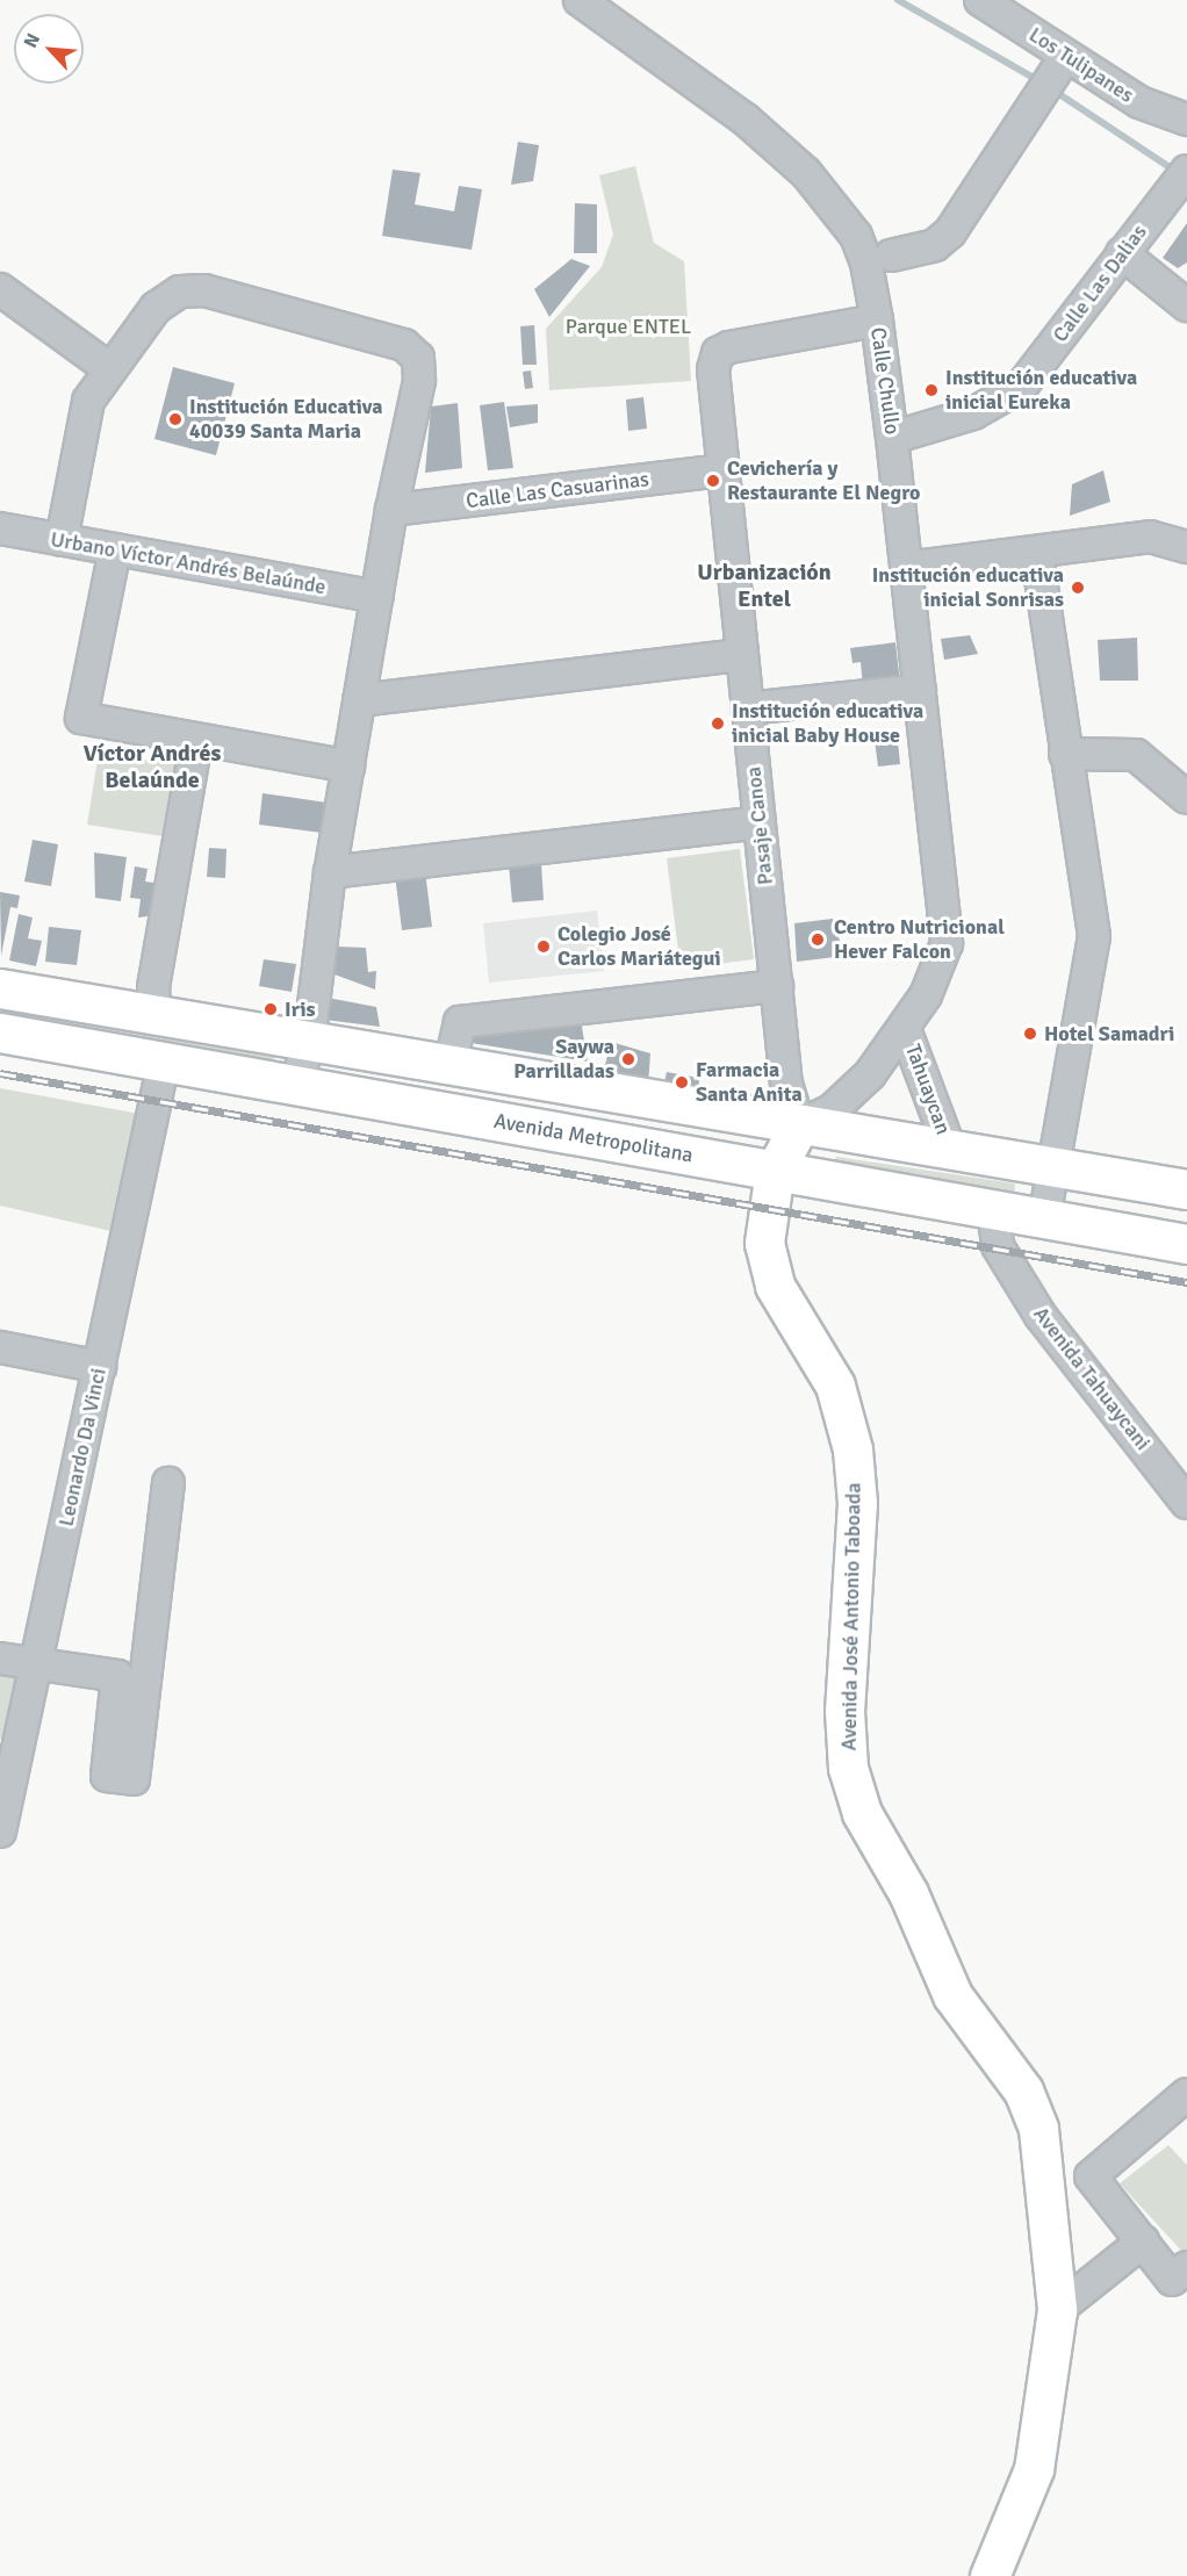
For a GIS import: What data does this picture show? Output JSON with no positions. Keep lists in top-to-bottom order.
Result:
{
  "streets": {
    "main road": ["Avenida Metropolitana", "Avenida José Antonio Taboada"],
    "street": [
      "Los Tulipanes",
      "Calle Las Dalias",
      "Calle Chullo",
      "Calle Las Casuarinas",
      "Urbano Víctor Andrés Belaúnde",
      "Pasaje Canoa",
      "Tahuaycan",
      "Avenida Tahuaycani",
      "Leonardo Da Vinci"
    ]
  },
  "crossings": [
    ["Calle Las Dalias", "Calle Chullo"],
    ["Calle Chullo", "Pasaje Canoa"],
    ["Calle Chullo", "Tahuaycan"],
    ["Calle Chullo", "Avenida José Antonio Taboada"],
    ["Calle Las Casuarinas", "Pasaje Canoa"],
    ["Pasaje Canoa", "Avenida José Antonio Taboada"],
    ["Avenida Metropolitana", "Avenida Tahuaycani"],
    ["Avenida Metropolitana", "Leonardo Da Vinci"],
    ["Avenida Metropolitana", "Avenida José Antonio Taboada"]
  ],
  "districts": ["Urbanización Entel", "Víctor Andrés Belaúnde"],
  "parks": ["Parque ENTEL"],
  "places": [
    "Institución educativa inicial Eureka",
    "Institución Educativa 40039 Santa Maria",
    "Cevichería y Restaurante El Negro",
    "Institución educativa inicial Sonrisas",
    "Institución educativa inicial Baby House",
    "Centro Nutricional Hever Falcon",
    "Colegio José Carlos Mariátegui",
    "Iris",
    "Hotel Samadri",
    "Saywa Parrilladas",
    "Farmacia Santa Anita"
  ],
  "north": "top left"
}
